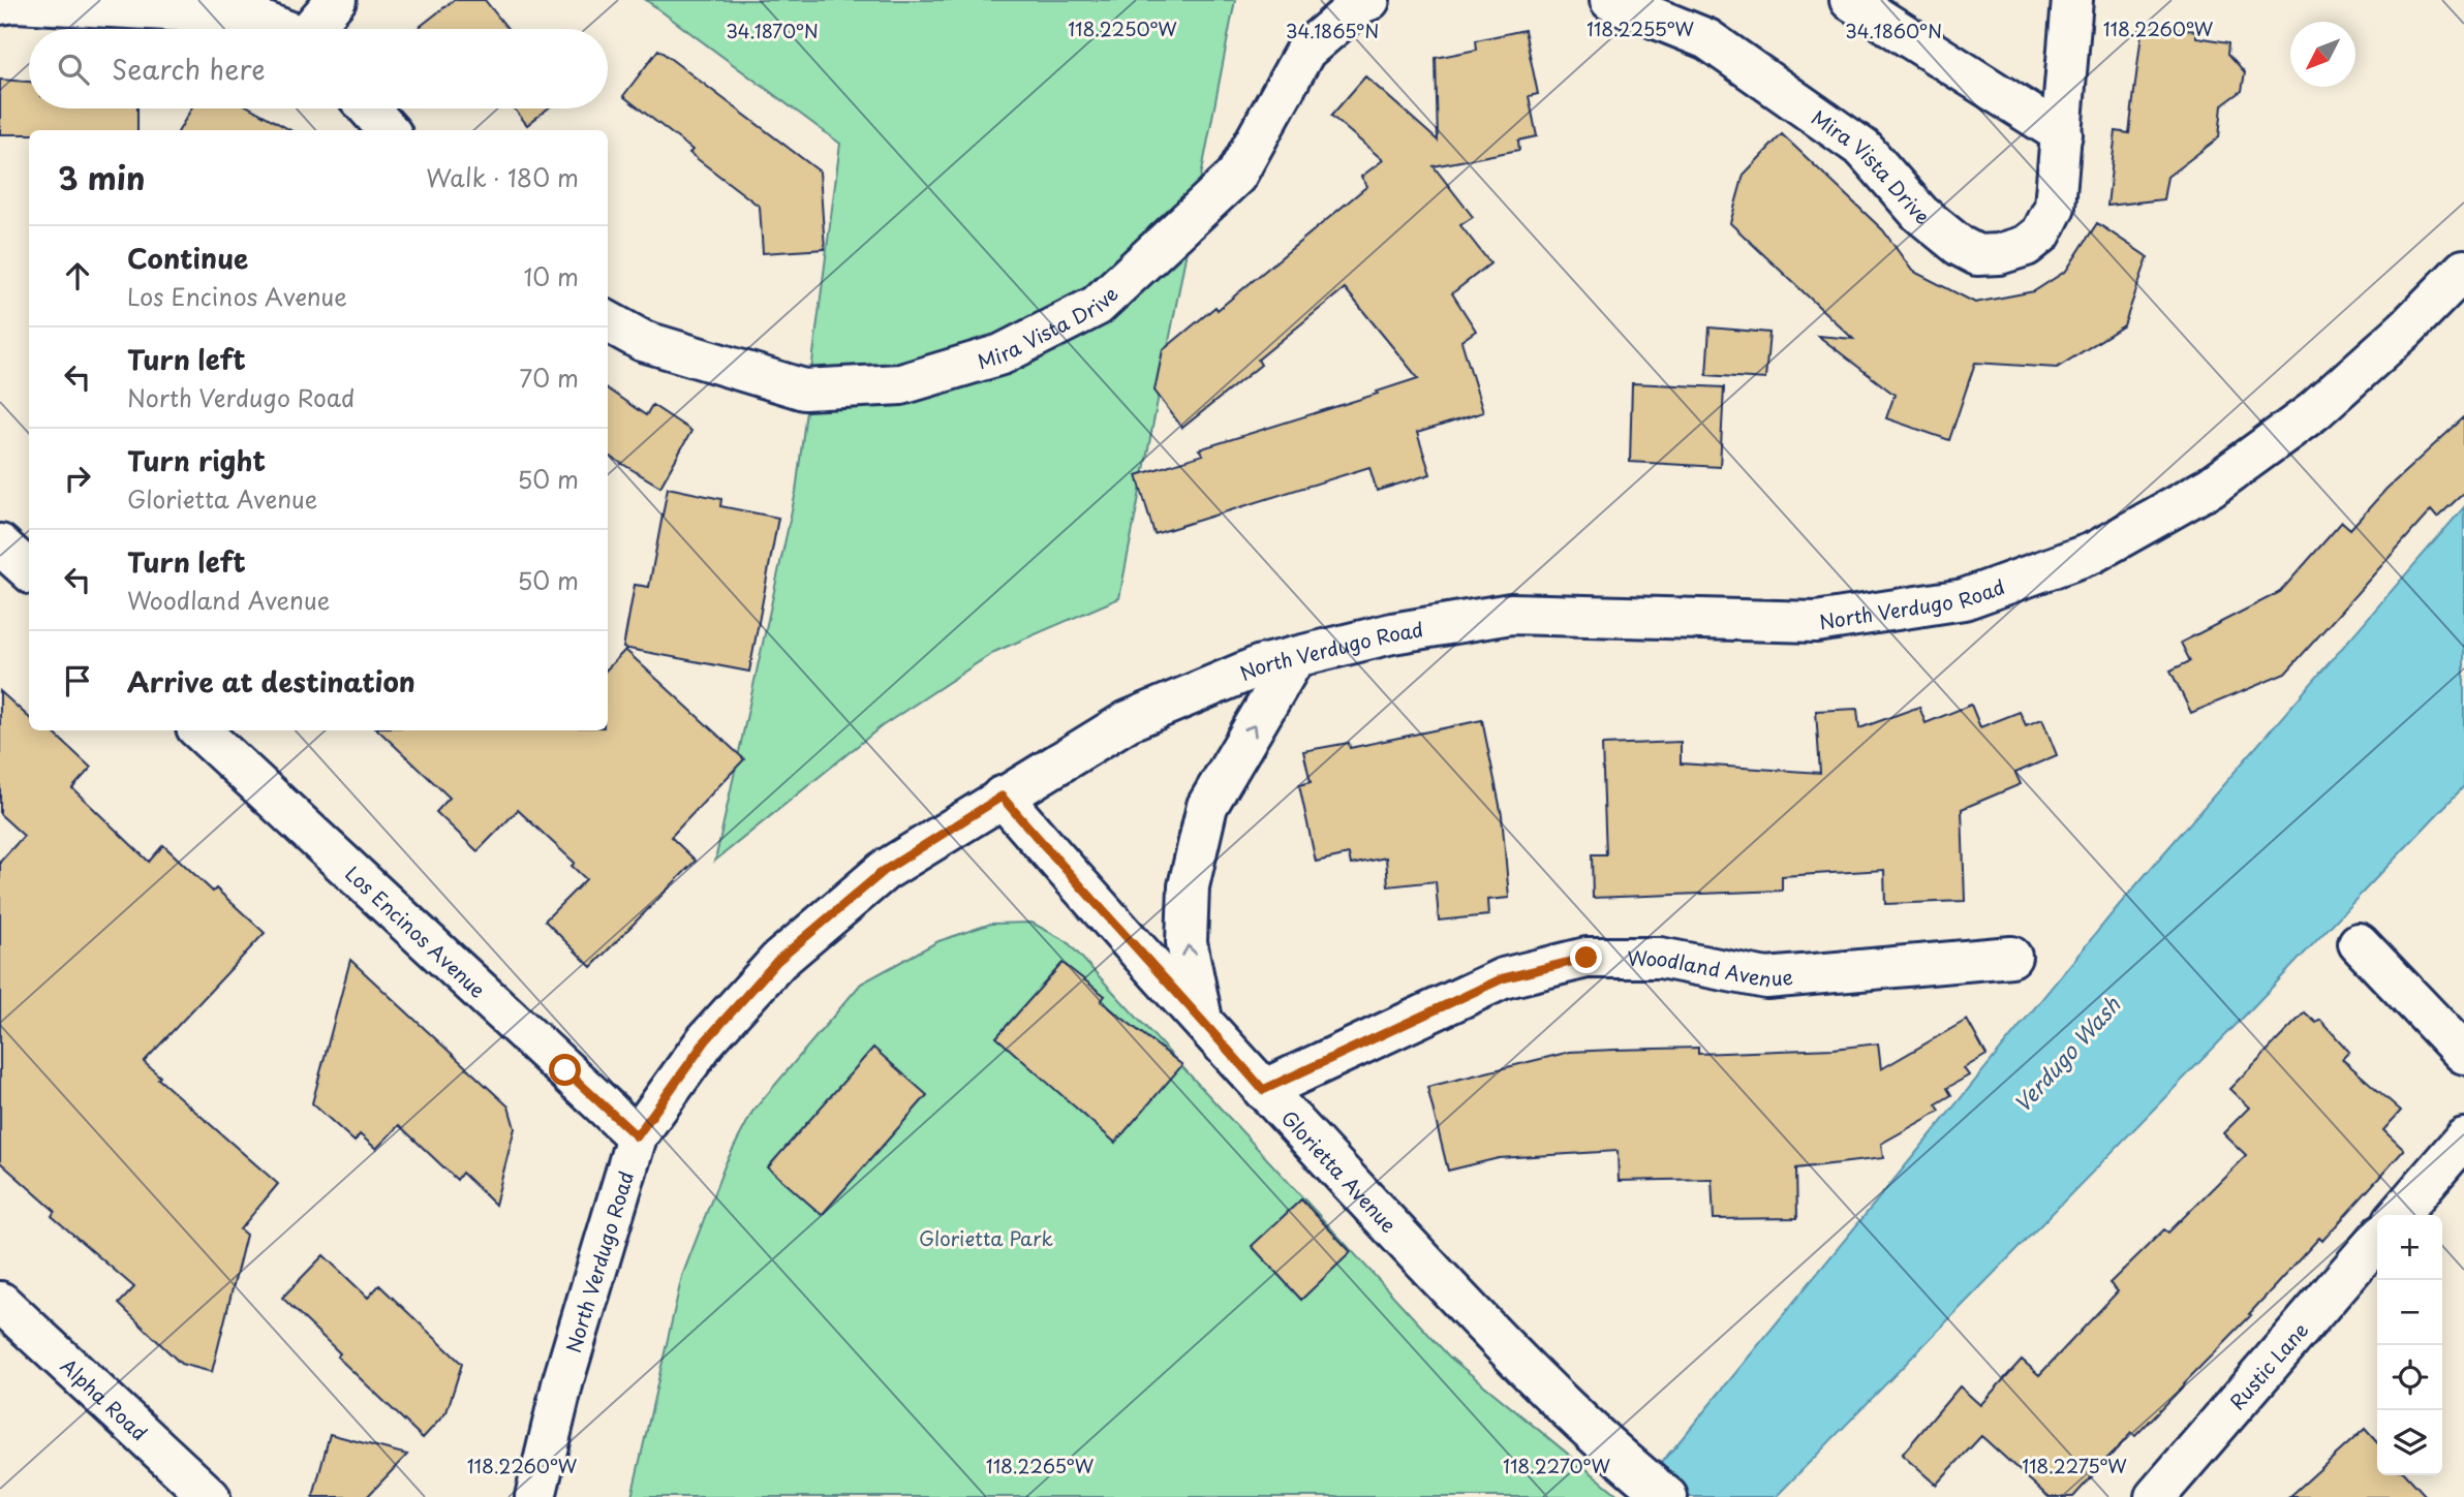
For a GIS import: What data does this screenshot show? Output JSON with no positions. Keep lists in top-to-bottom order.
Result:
{
  "streets": {
    "street": [
      "Mira Vista Drive",
      "North Verdugo Road",
      "Los Encinos Avenue",
      "Woodland Avenue",
      "Glorietta Avenue",
      "Rustic Lane",
      "Alpha Road"
    ]
  },
  "crossings": [
    ["North Verdugo Road", "Los Encinos Avenue"],
    ["North Verdugo Road", "Glorietta Avenue"],
    ["Woodland Avenue", "Glorietta Avenue"]
  ],
  "water": ["Verdugo Wash"],
  "parks": ["Glorietta Park"],
  "north": "bottom left",
  "page": {
    "search": "Search here",
    "heading": ["3 min", "Walk · 180 m"],
    "list": [
      ["Continue", "Los Encinos Avenue", "10 m"],
      ["Turn left", "North Verdugo Road", "70 m"],
      ["Turn right", "Glorietta Avenue", "50 m"],
      ["Turn left", "Woodland Avenue", "50 m"],
      "Arrive at destination"
    ],
    "map_buttons": ["+", "−"]
  },
  "coordinates": [
    "118.2250°W",
    "118.2255°W",
    "118.2260°W",
    "34.1870°N",
    "34.1865°N",
    "34.1860°N",
    "118.2265°W",
    "118.2270°W",
    "118.2275°W"
  ]
}
